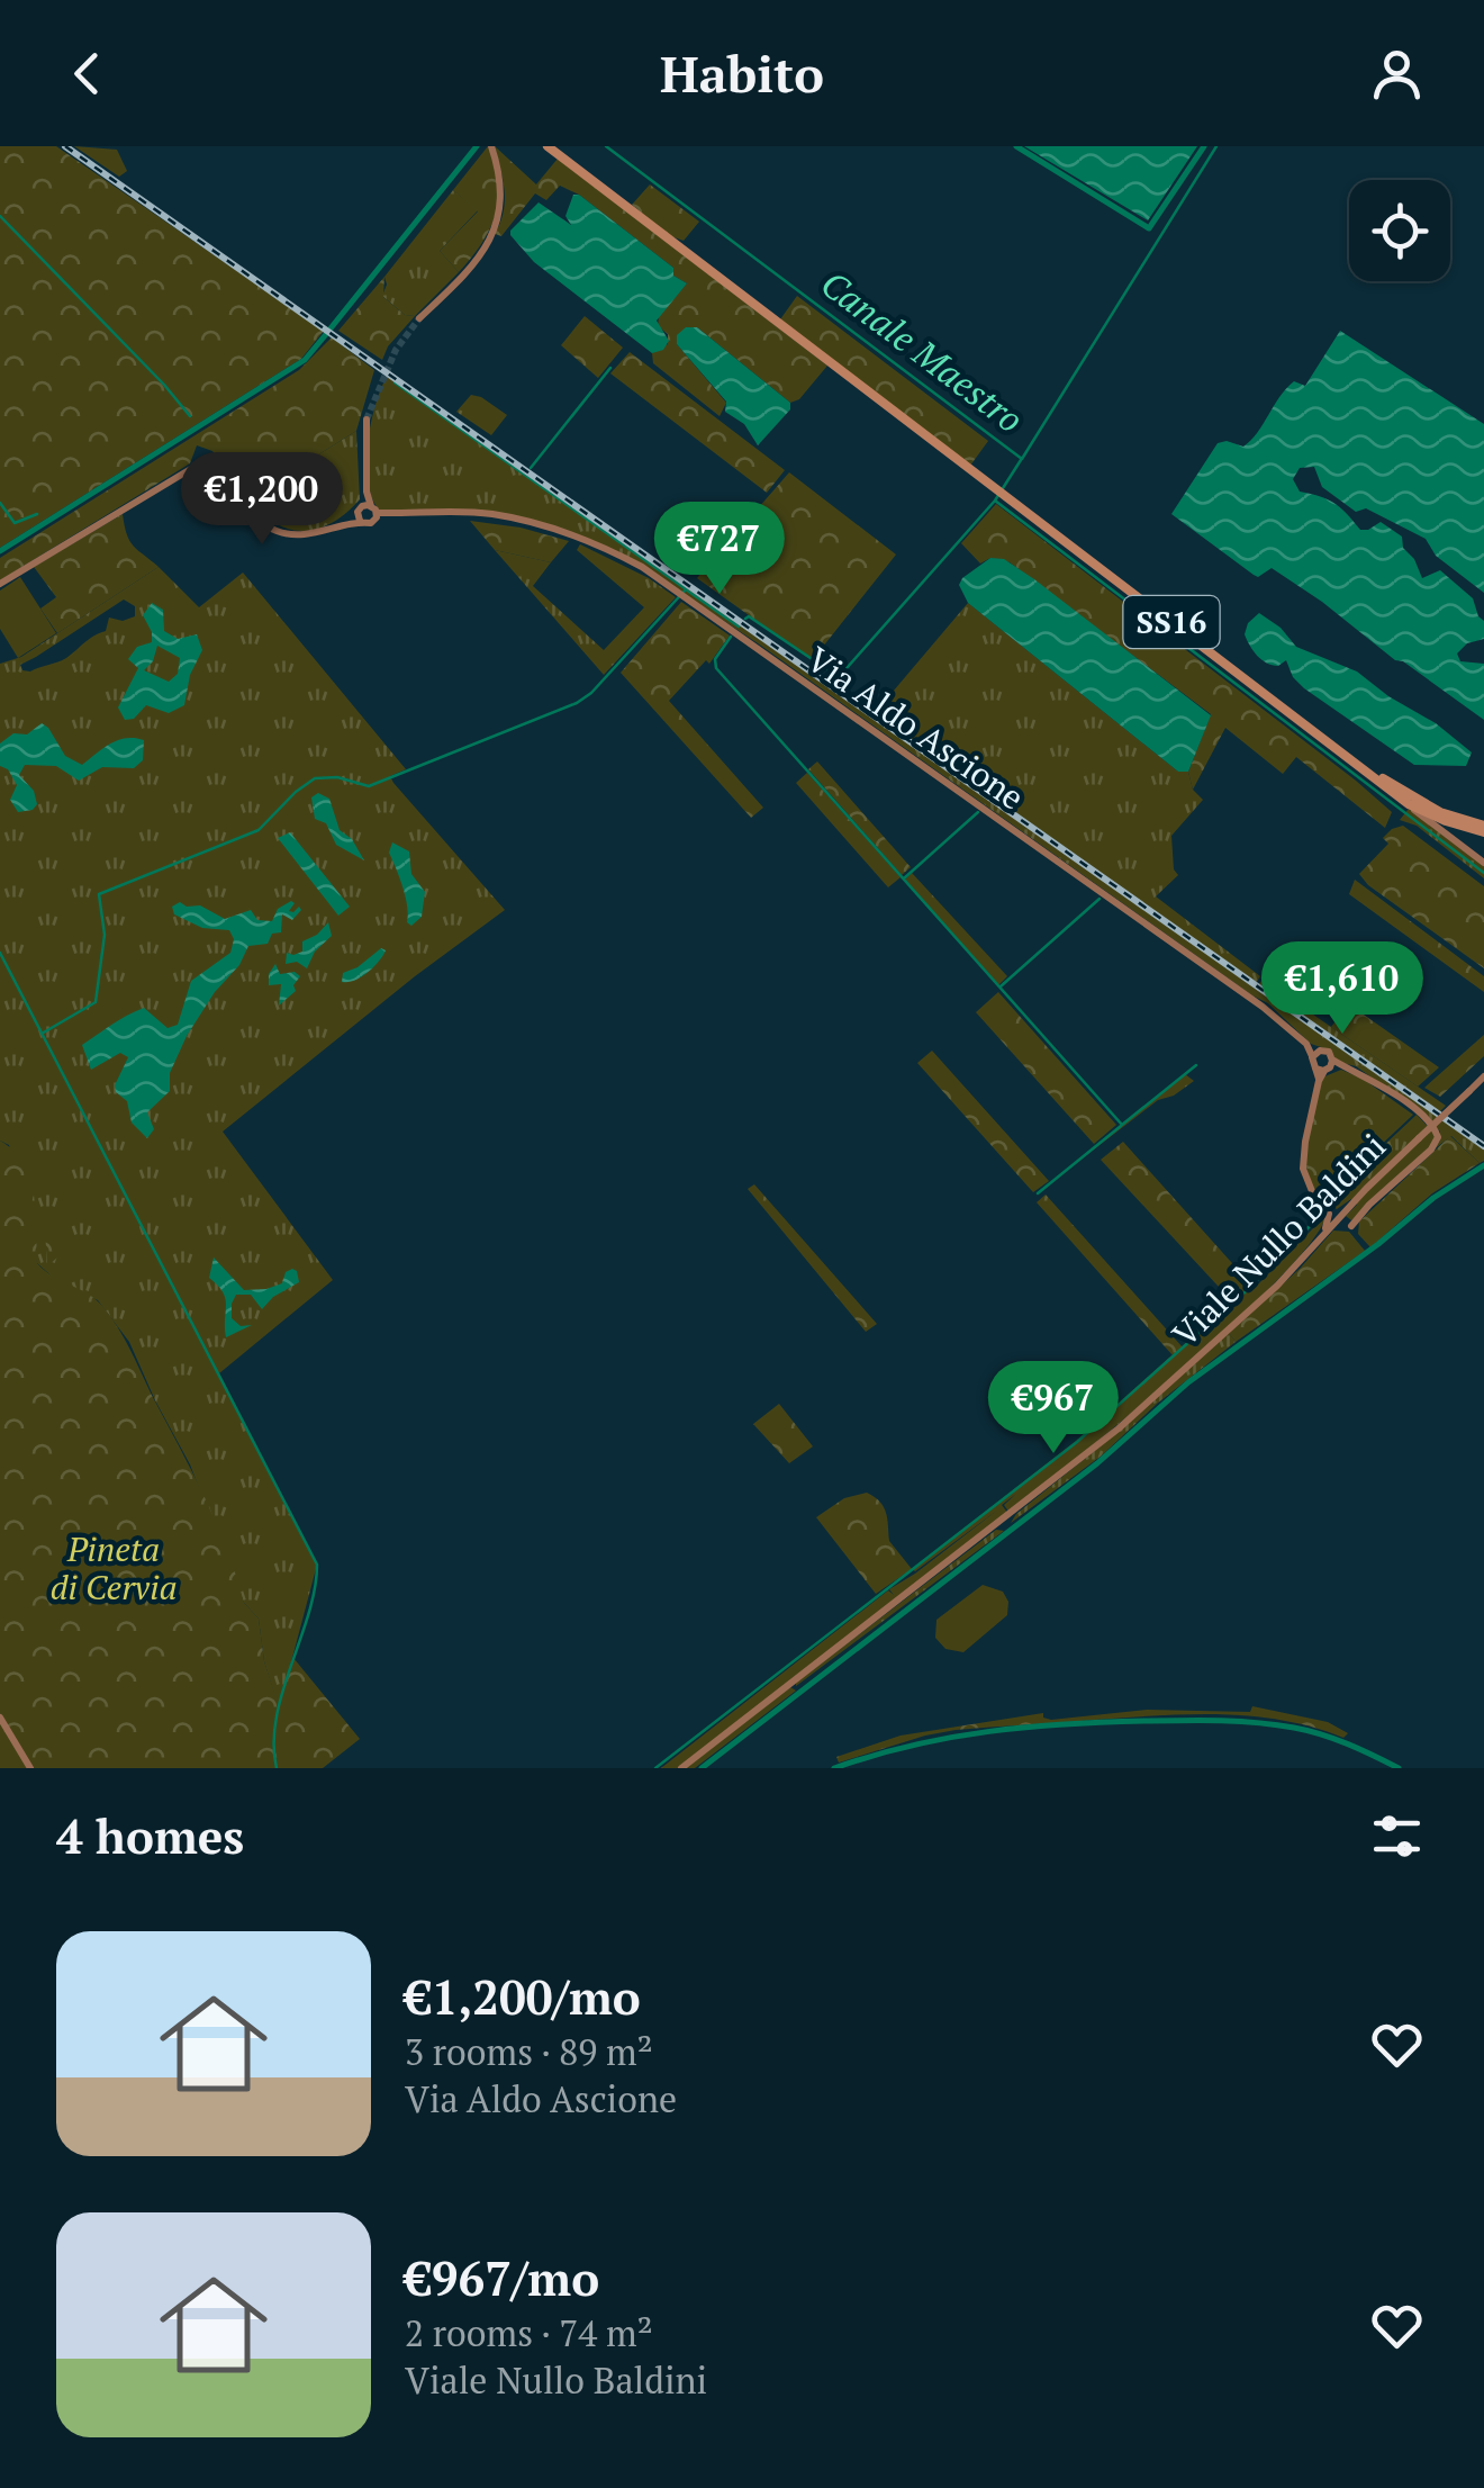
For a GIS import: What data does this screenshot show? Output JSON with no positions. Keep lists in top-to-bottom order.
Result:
{
  "streets": {
    "main road": ["SS16"],
    "street": ["Via Aldo Ascione", "Viale Nullo Baldini"]
  },
  "water": ["Canale Maestro"],
  "parks": ["Pineta di Cervia"],
  "page": {
    "header": "Habito",
    "price": [
      "€1,200",
      "€727",
      "€1,610",
      "€967"
    ],
    "heading": "4 homes",
    "list": [
      {
        "name": "€1,200/mo",
        "note": "3 rooms · 89 m² · Via Aldo Ascione"
      },
      {
        "name": "€967/mo",
        "note": "2 rooms · 74 m² · Viale Nullo Baldini"
      }
    ]
  }
}
